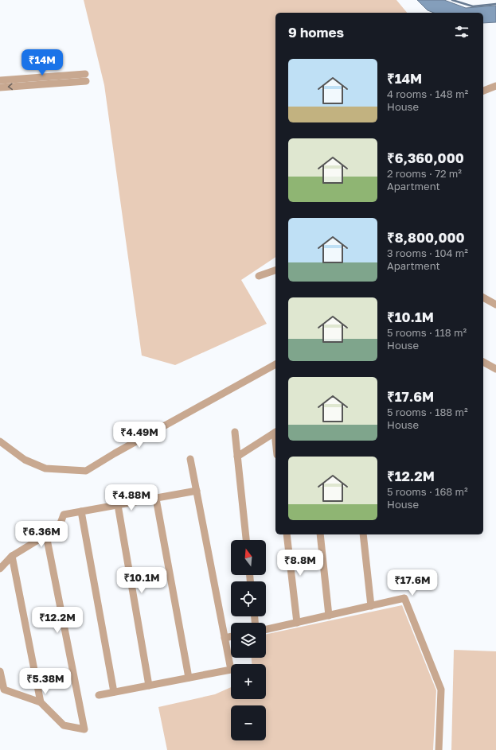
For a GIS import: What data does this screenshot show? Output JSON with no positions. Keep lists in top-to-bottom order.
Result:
{
  "north": "top",
  "page": {
    "heading": "9 homes",
    "price": [
      "₹14M",
      "₹4.49M",
      "₹4.88M",
      "₹6.36M",
      "₹8.8M",
      "₹10.1M",
      "₹17.6M",
      "₹12.2M",
      "₹5.38M"
    ],
    "list": [
      {
        "name": "₹14M",
        "note": "4 rooms · 148 m² · House"
      },
      {
        "name": "₹6,360,000",
        "note": "2 rooms · 72 m² · Apartment"
      },
      {
        "name": "₹8,800,000",
        "note": "3 rooms · 104 m² · Apartment"
      },
      {
        "name": "₹10.1M",
        "note": "5 rooms · 118 m² · House"
      },
      {
        "name": "₹17.6M",
        "note": "5 rooms · 188 m² · House"
      },
      {
        "name": "₹12.2M",
        "note": "5 rooms · 168 m² · House"
      }
    ],
    "map_buttons": ["+", "−"]
  }
}
